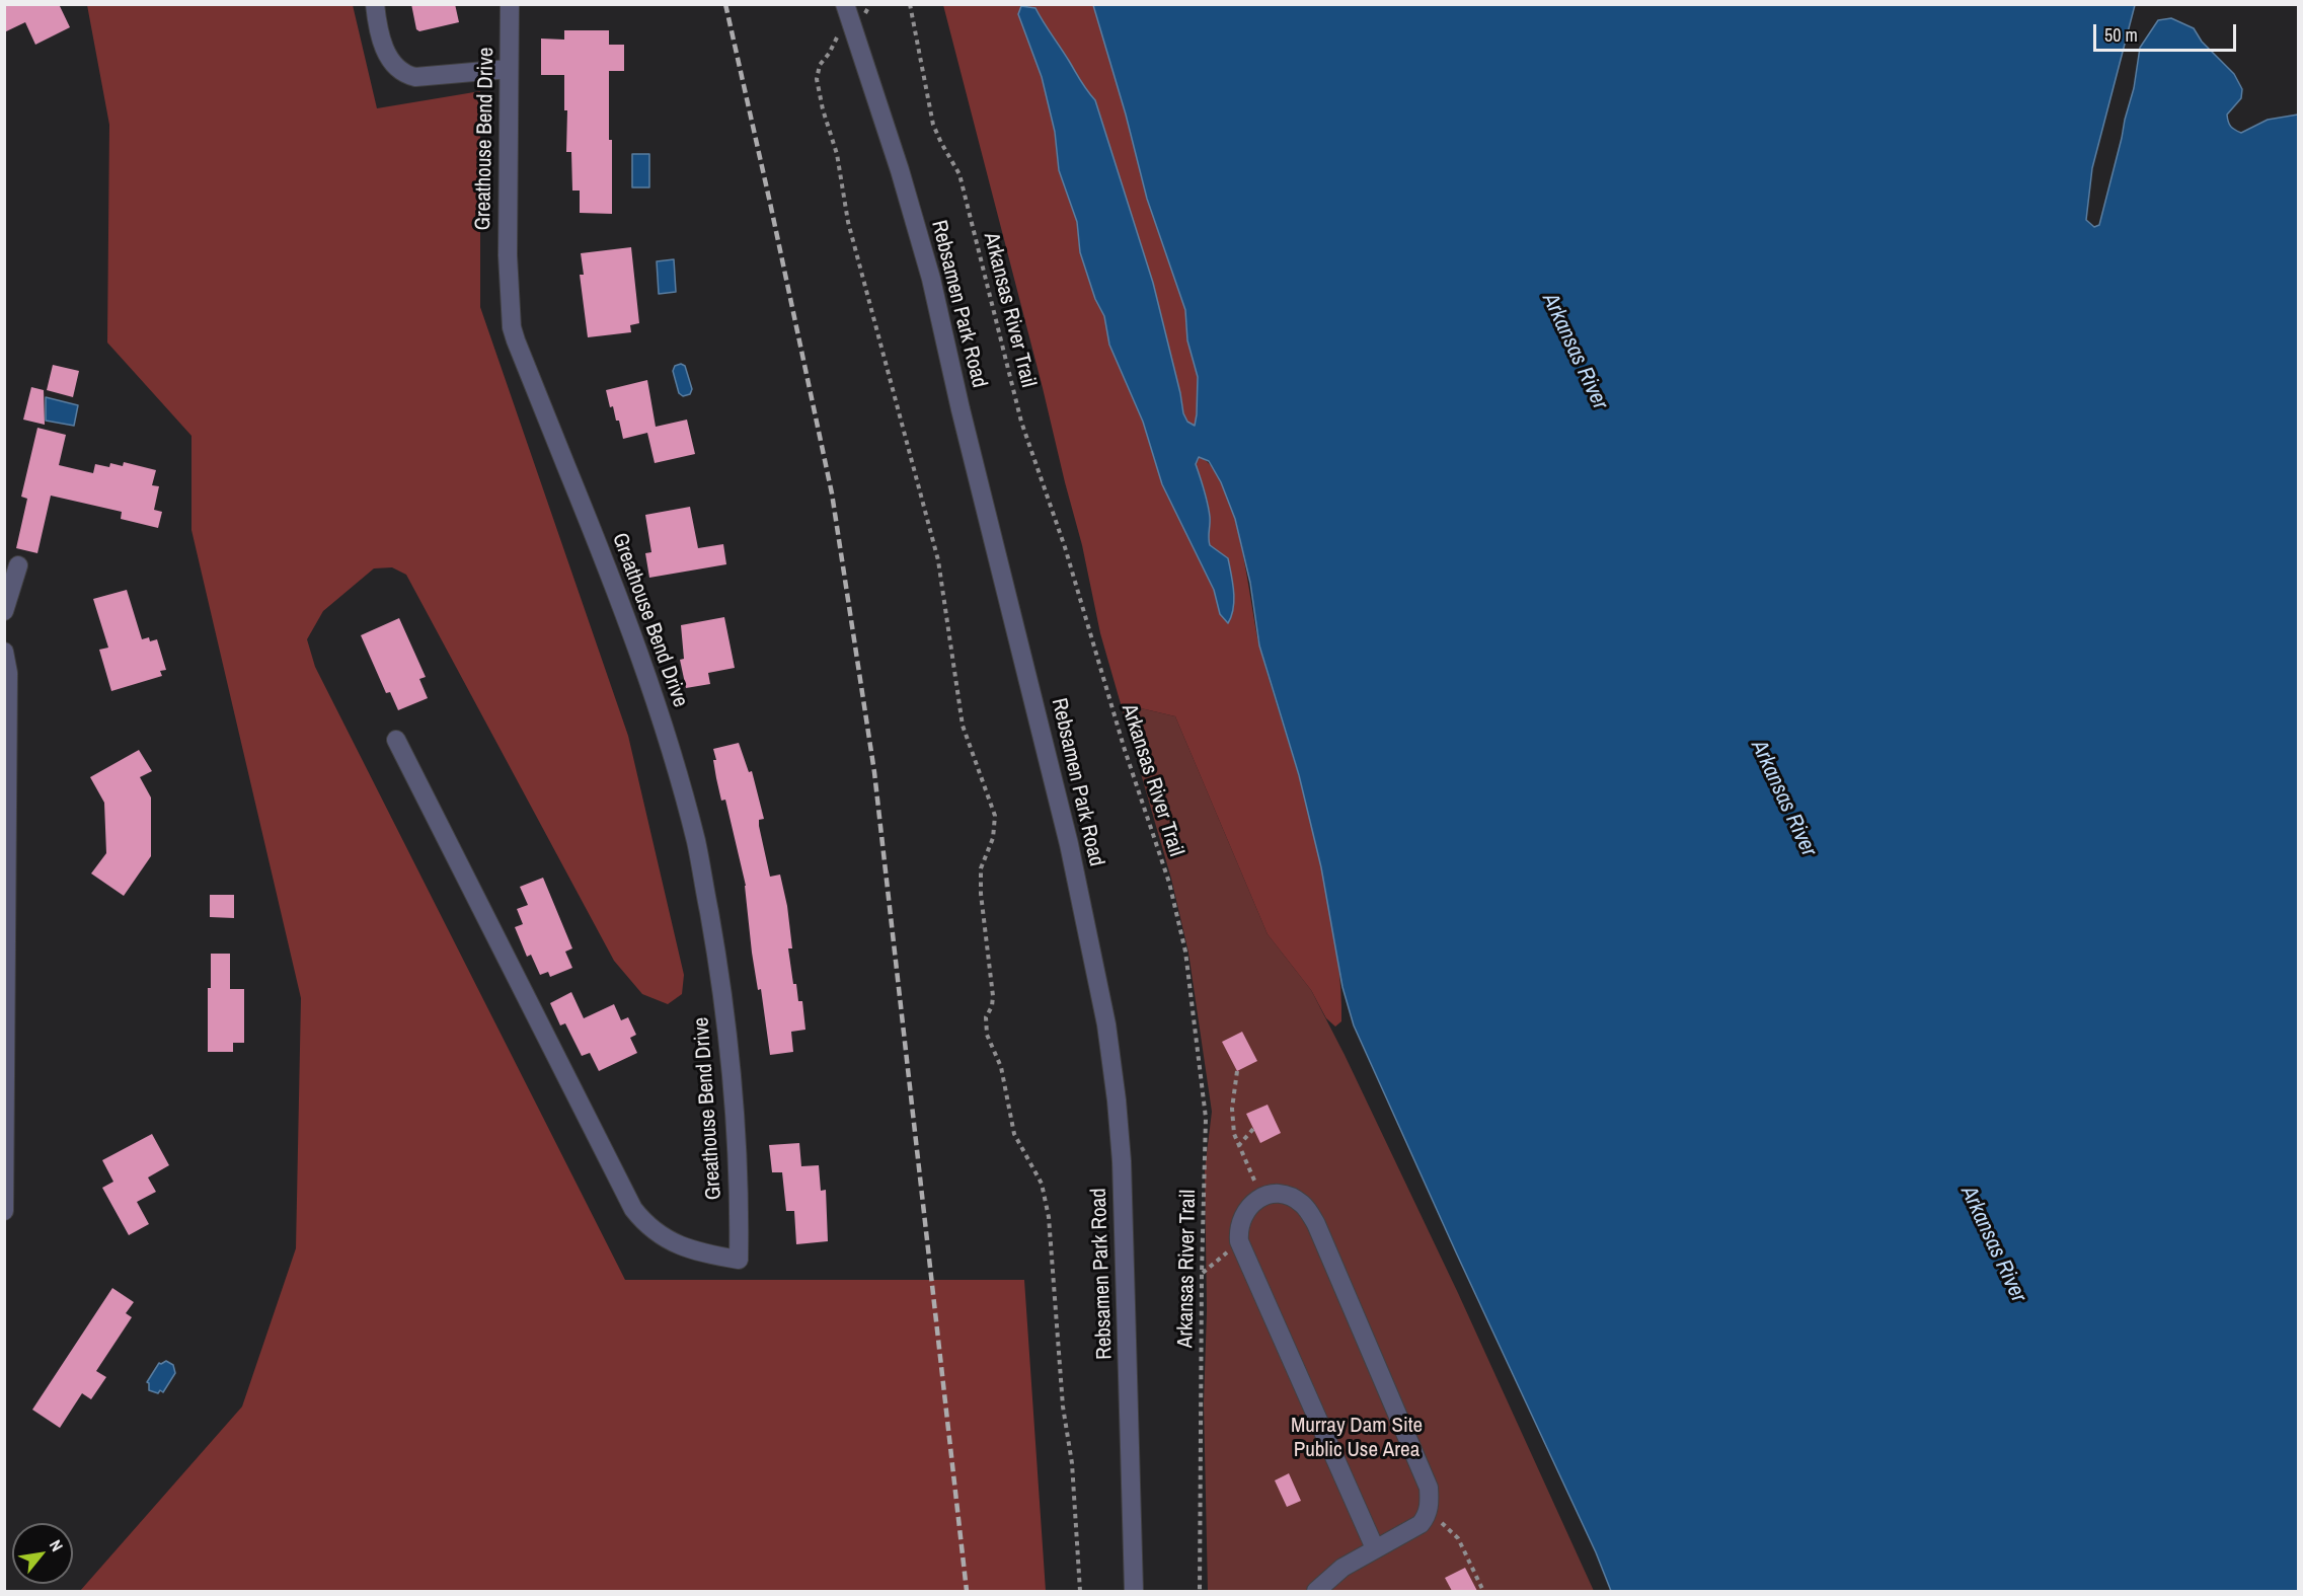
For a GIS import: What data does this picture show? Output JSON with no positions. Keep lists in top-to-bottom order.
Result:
{
  "streets": {
    "street": ["Greathouse Bend Drive", "Rebsamen Park Road"],
    "path": ["Arkansas River Trail"]
  },
  "water": ["Arkansas River"],
  "parks": ["Murray Dam Site Public Use Area"],
  "scale_bar": "50 m",
  "north": "top right"
}
